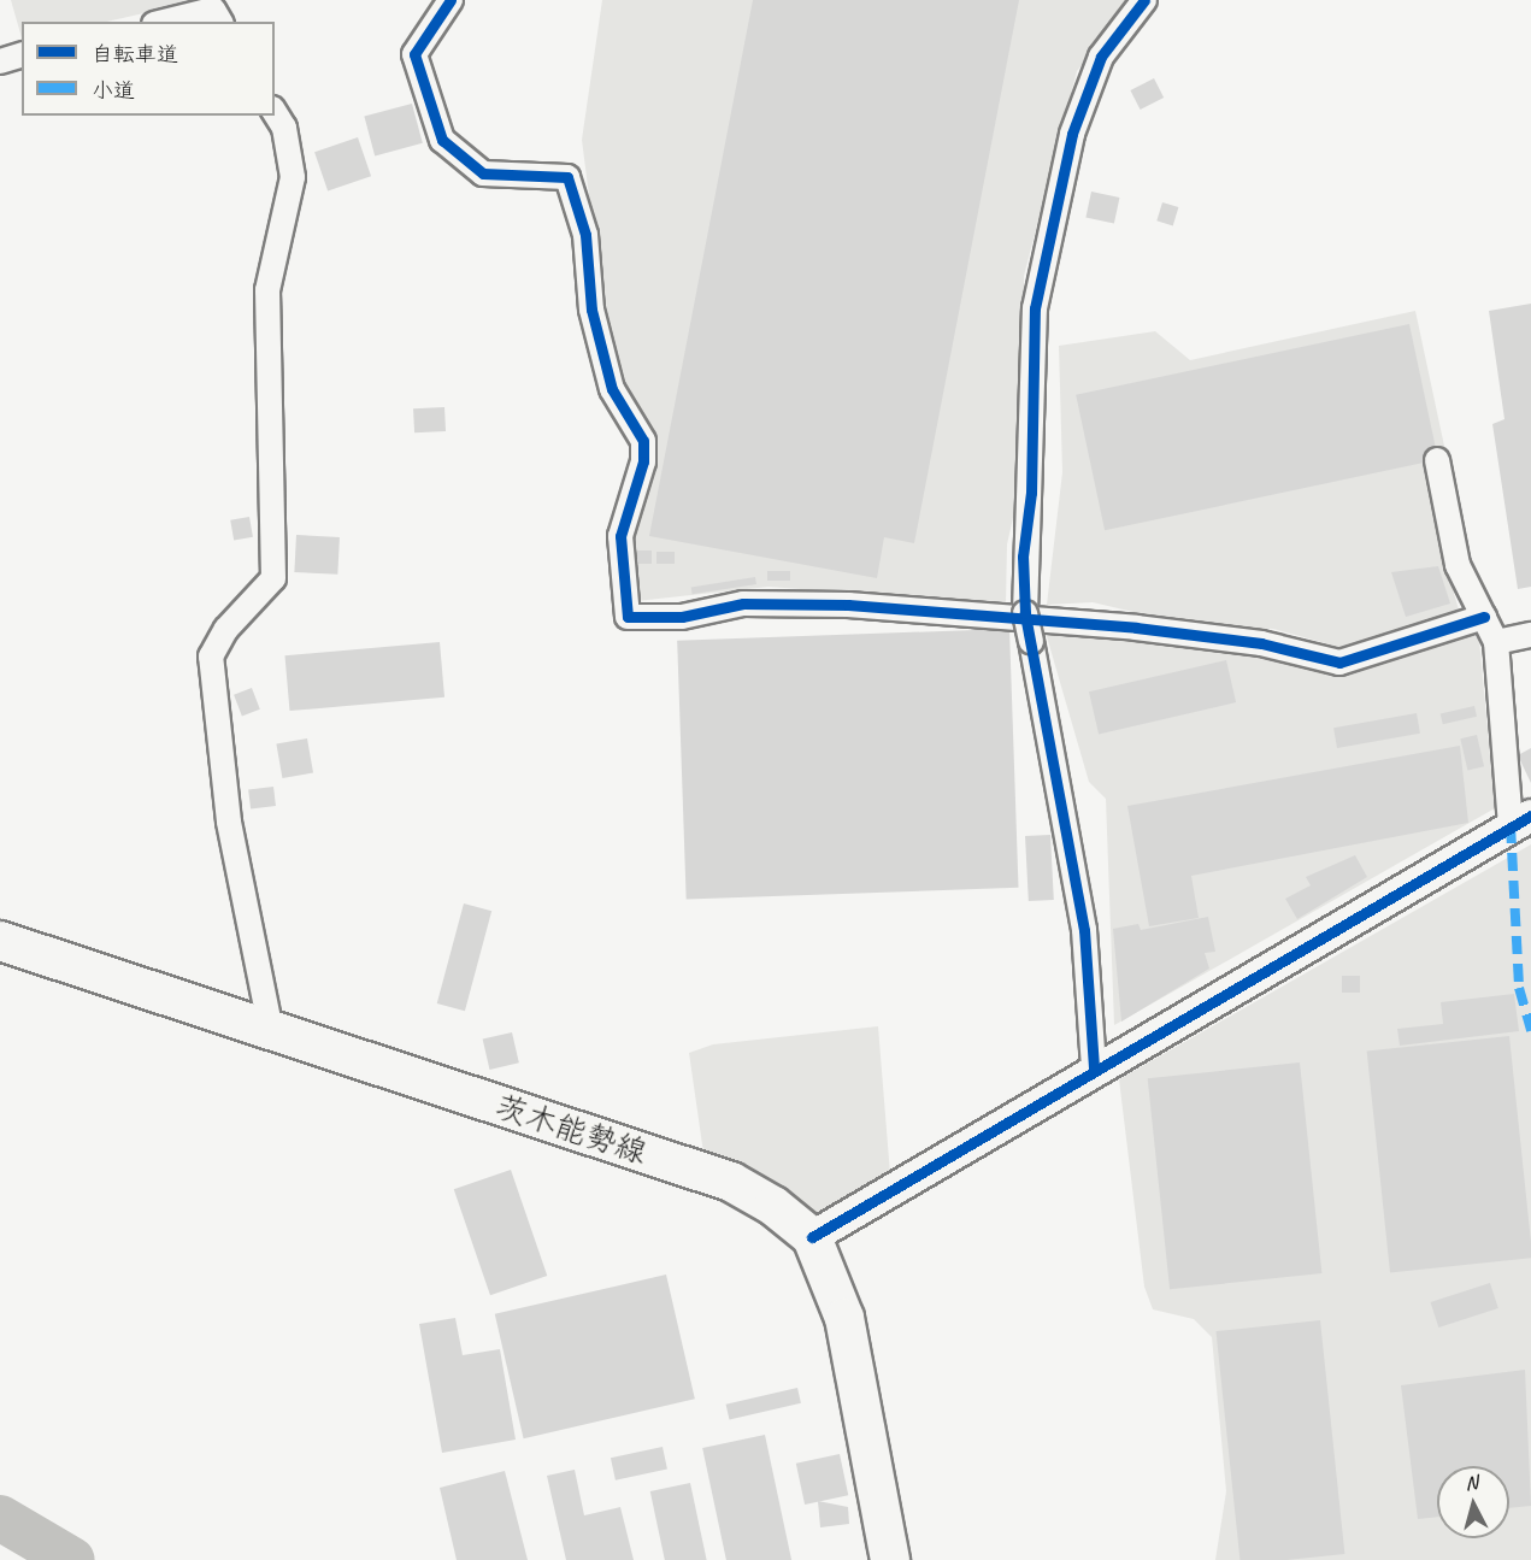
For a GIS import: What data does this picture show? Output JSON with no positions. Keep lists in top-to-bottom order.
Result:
{
  "streets": {
    "main road": ["茨木能勢線"]
  },
  "legend": ["自転車道", "小道"],
  "north": "top"
}
